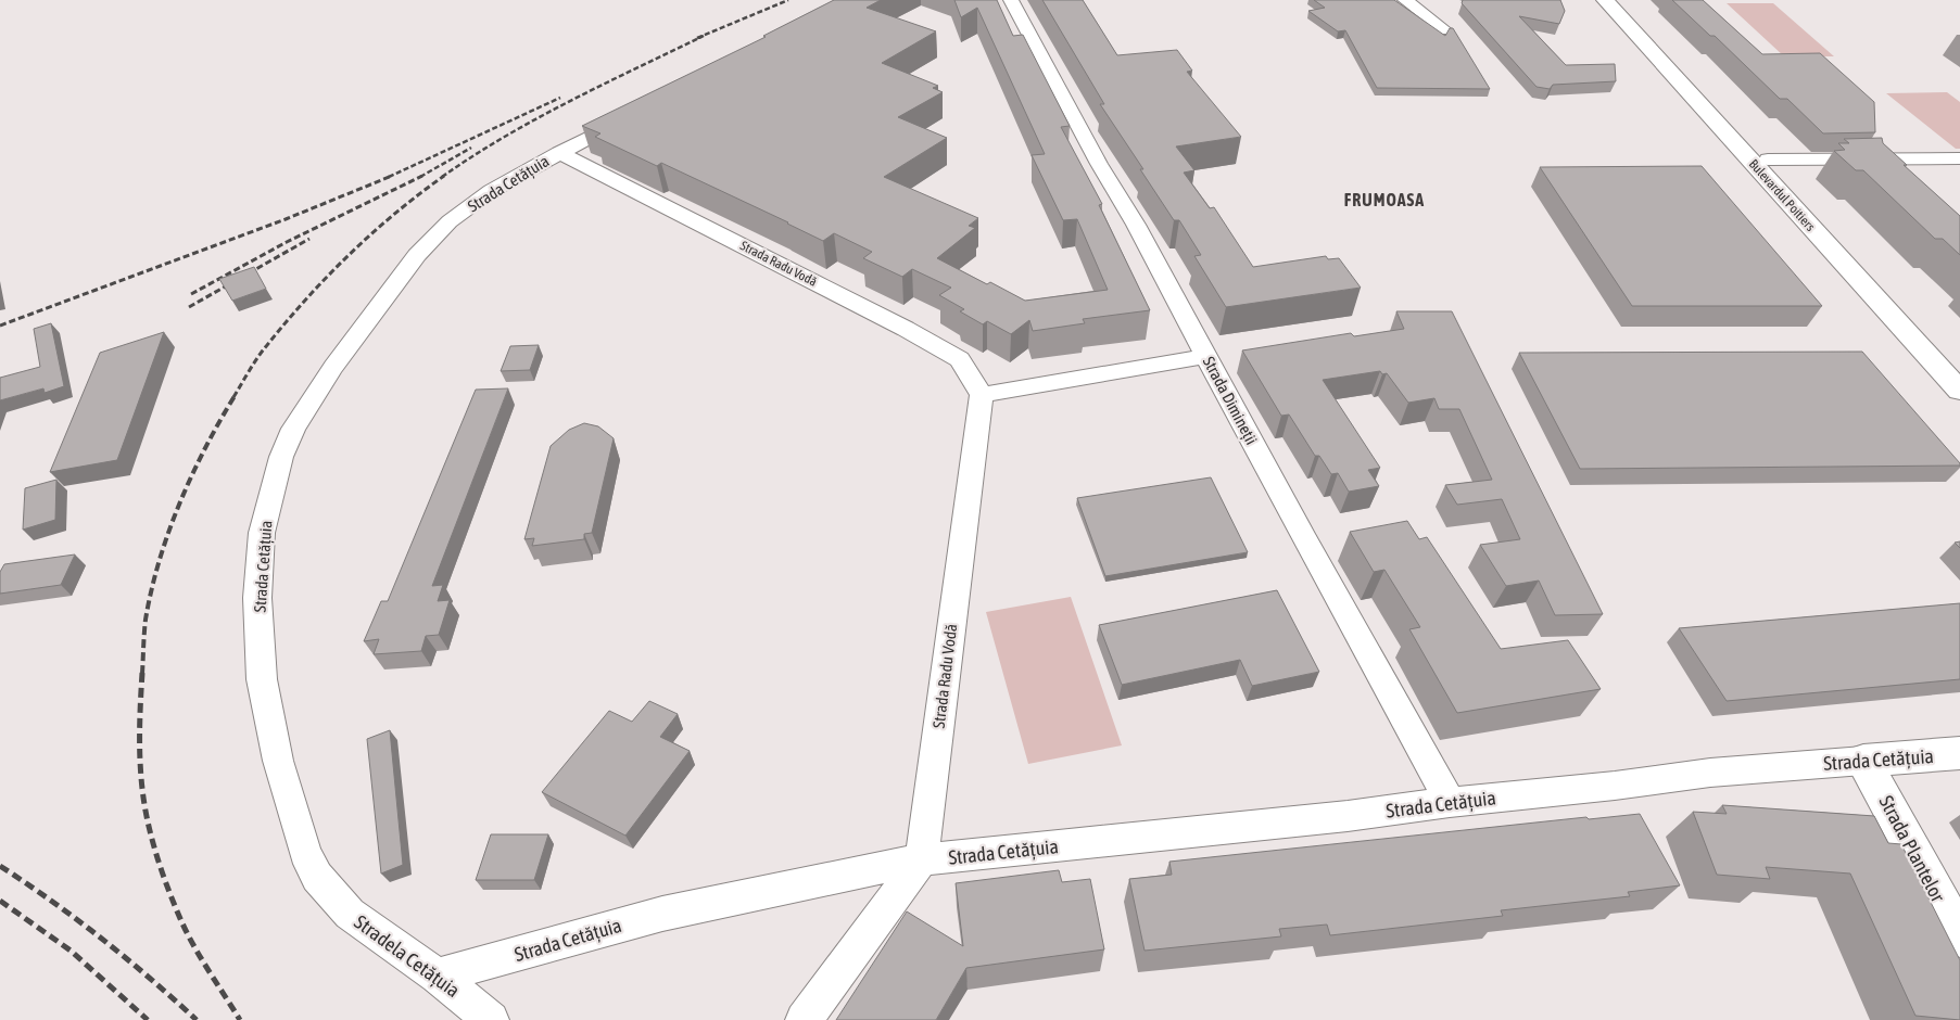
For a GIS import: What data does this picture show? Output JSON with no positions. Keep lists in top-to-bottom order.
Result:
{
  "streets": {
    "main road": ["Strada Cetățuia", "Bulevardul Poitiers", "Strada Plantelor"],
    "street": ["Strada Radu Vodă", "Strada Dimineții", "Stradela Cetățuia"]
  },
  "crossings": [
    ["Strada Cetățuia", "Strada Radu Vodă"],
    ["Strada Cetățuia", "Strada Dimineții"],
    ["Strada Cetățuia", "Strada Plantelor"],
    ["Strada Cetățuia", "Stradela Cetățuia"]
  ],
  "districts": ["FRUMOASA"]
}
